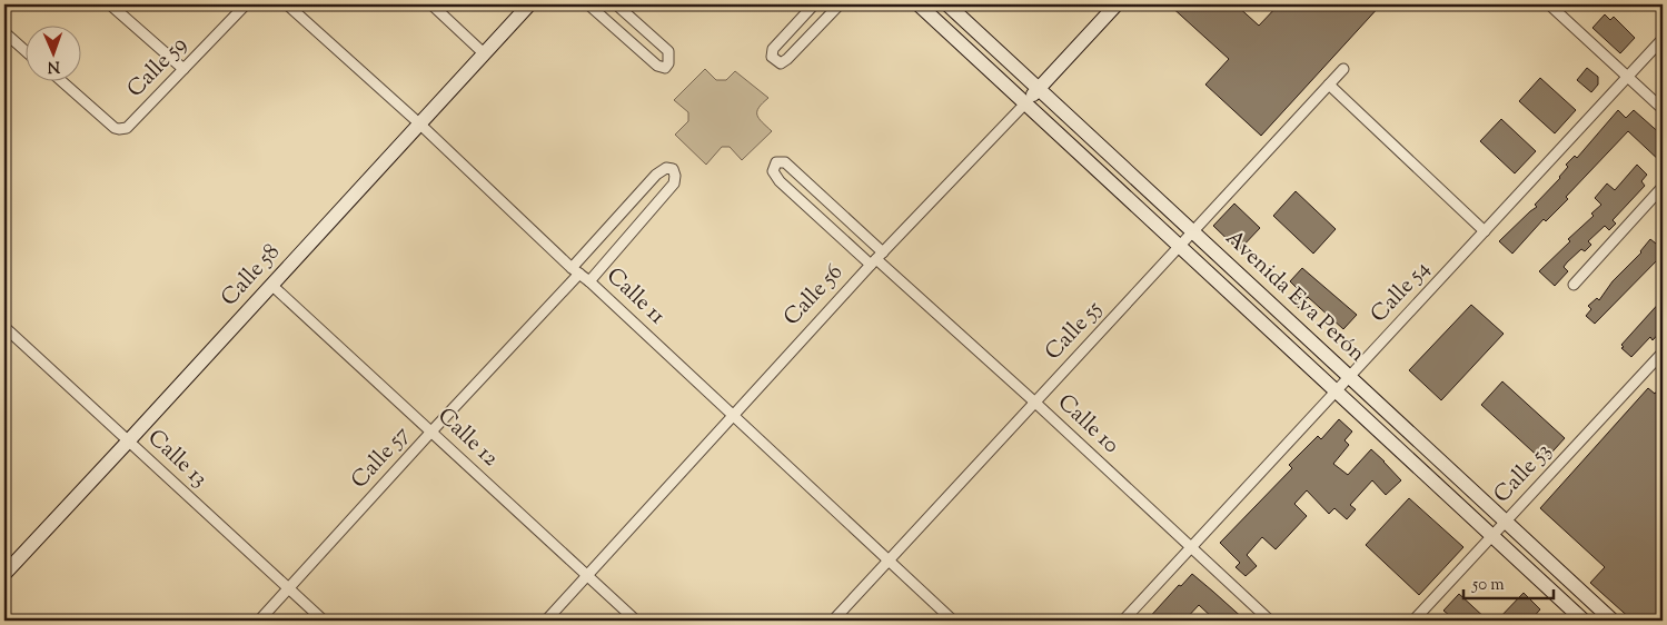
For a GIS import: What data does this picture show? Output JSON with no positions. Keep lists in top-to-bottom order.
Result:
{
  "streets": {
    "main road": ["Calle 58", "Calle 56", "Avenida Eva Perón"],
    "street": [
      "Calle 59",
      "Calle 54",
      "Calle 11",
      "Calle 55",
      "Calle 10",
      "Calle 12",
      "Calle 57",
      "Calle 13",
      "Calle 53"
    ]
  },
  "crossings": [
    ["Calle 58", "Calle 11"],
    ["Calle 58", "Calle 12"],
    ["Calle 58", "Calle 13"],
    ["Calle 54", "Avenida Eva Perón"],
    ["Calle 54", "Calle 10"],
    ["Calle 56", "Calle 11"],
    ["Calle 56", "Avenida Eva Perón"],
    ["Calle 56", "Calle 10"],
    ["Calle 56", "Calle 12"],
    ["Calle 11", "Calle 55"],
    ["Calle 11", "Calle 57"],
    ["Avenida Eva Perón", "Calle 55"],
    ["Avenida Eva Perón", "Calle 53"],
    ["Calle 55", "Calle 10"],
    ["Calle 12", "Calle 57"],
    ["Calle 57", "Calle 13"]
  ],
  "scale_bar": "50 m",
  "north": "bottom"
}
